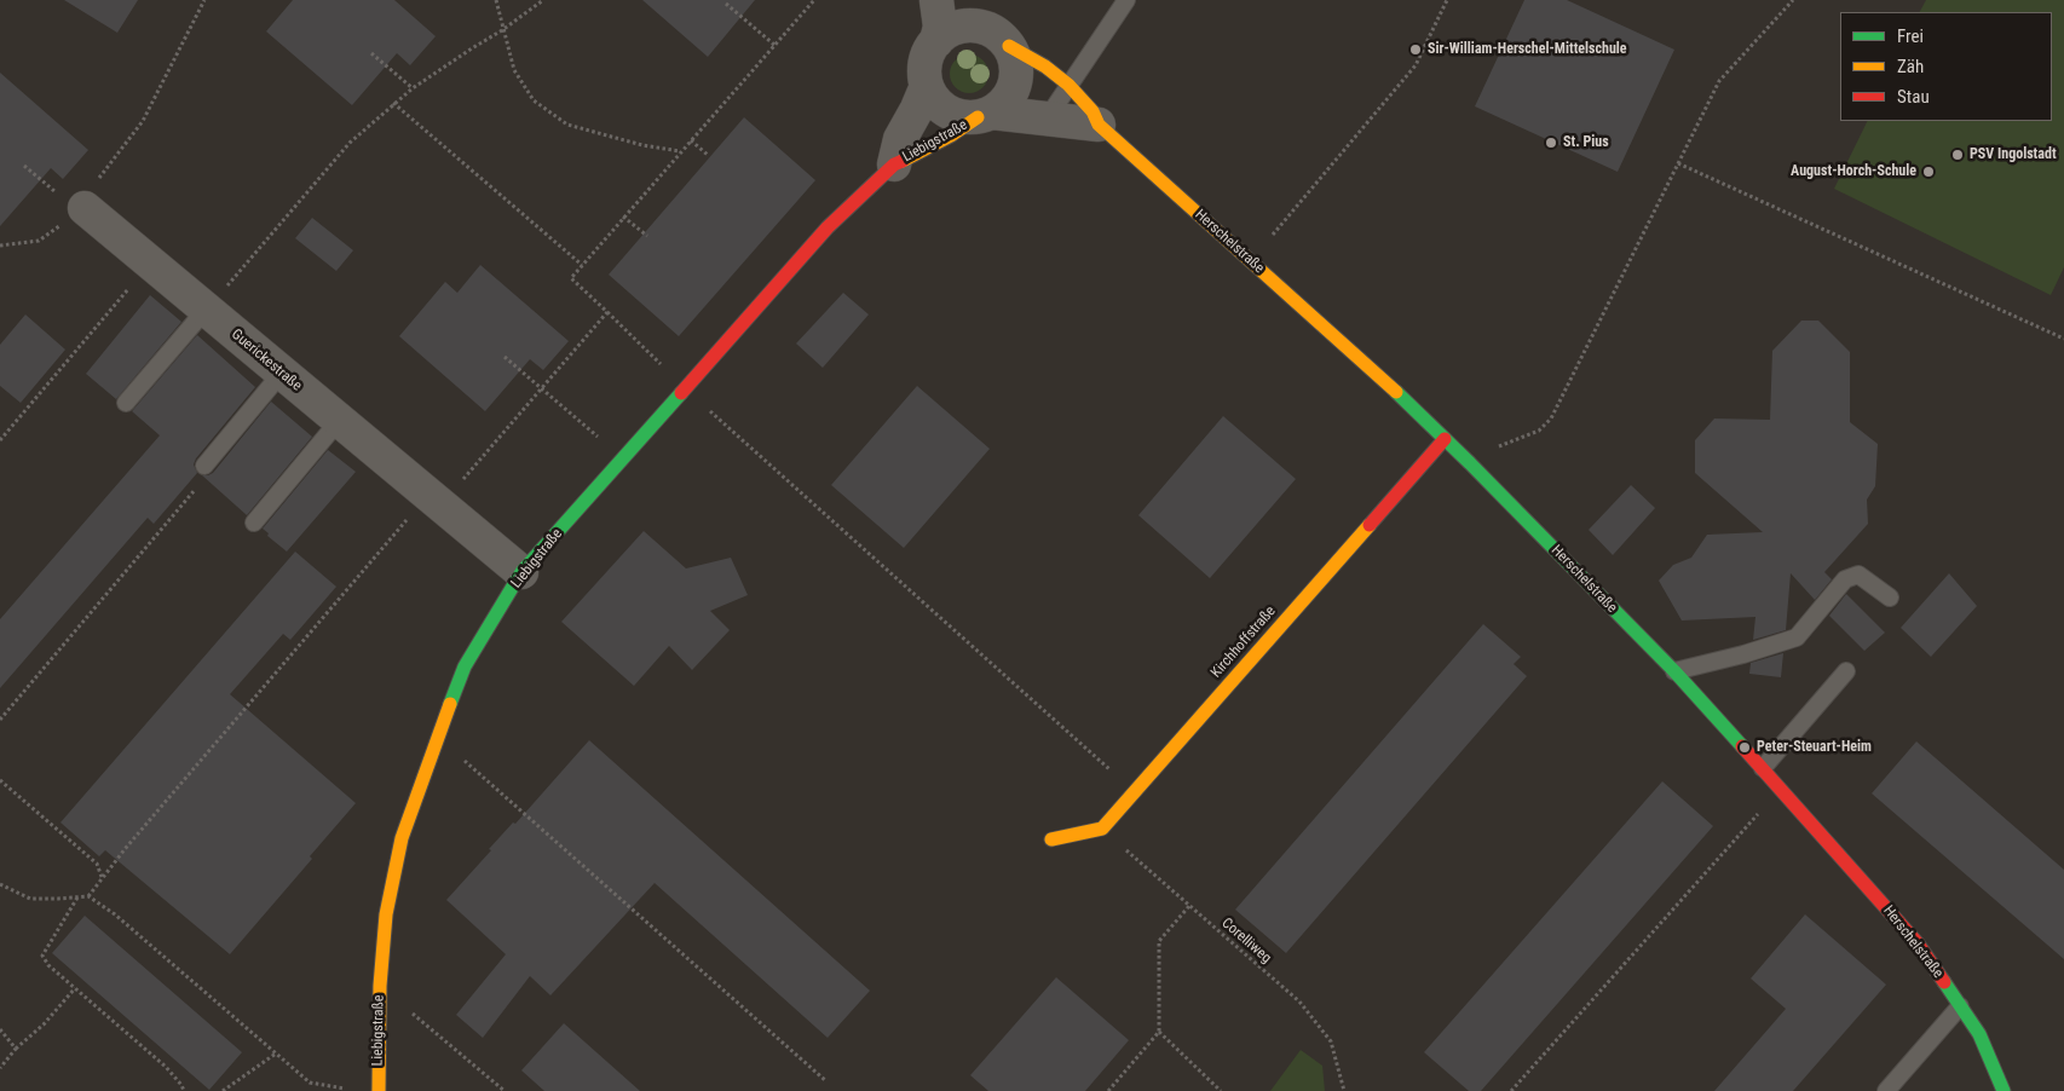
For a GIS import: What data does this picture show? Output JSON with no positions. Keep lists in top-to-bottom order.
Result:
{
  "streets": {
    "street": [
      "Liebigstraße",
      "Herschelstraße",
      "Guerickestraße",
      "Kirchhoffstraße"
    ],
    "path": ["Corelliweg"]
  },
  "crossings": [
    ["Liebigstraße", "Herschelstraße"],
    ["Liebigstraße", "Guerickestraße"],
    ["Herschelstraße", "Kirchhoffstraße"],
    ["Kirchhoffstraße", "Corelliweg"]
  ],
  "places": [
    "Sir-William-Herschel-Mittelschule",
    "St. Pius",
    "PSV Ingolstadt",
    "August-Horch-Schule",
    "Peter-Steuart-Heim"
  ],
  "legend": ["Frei", "Zäh", "Stau"]
}
